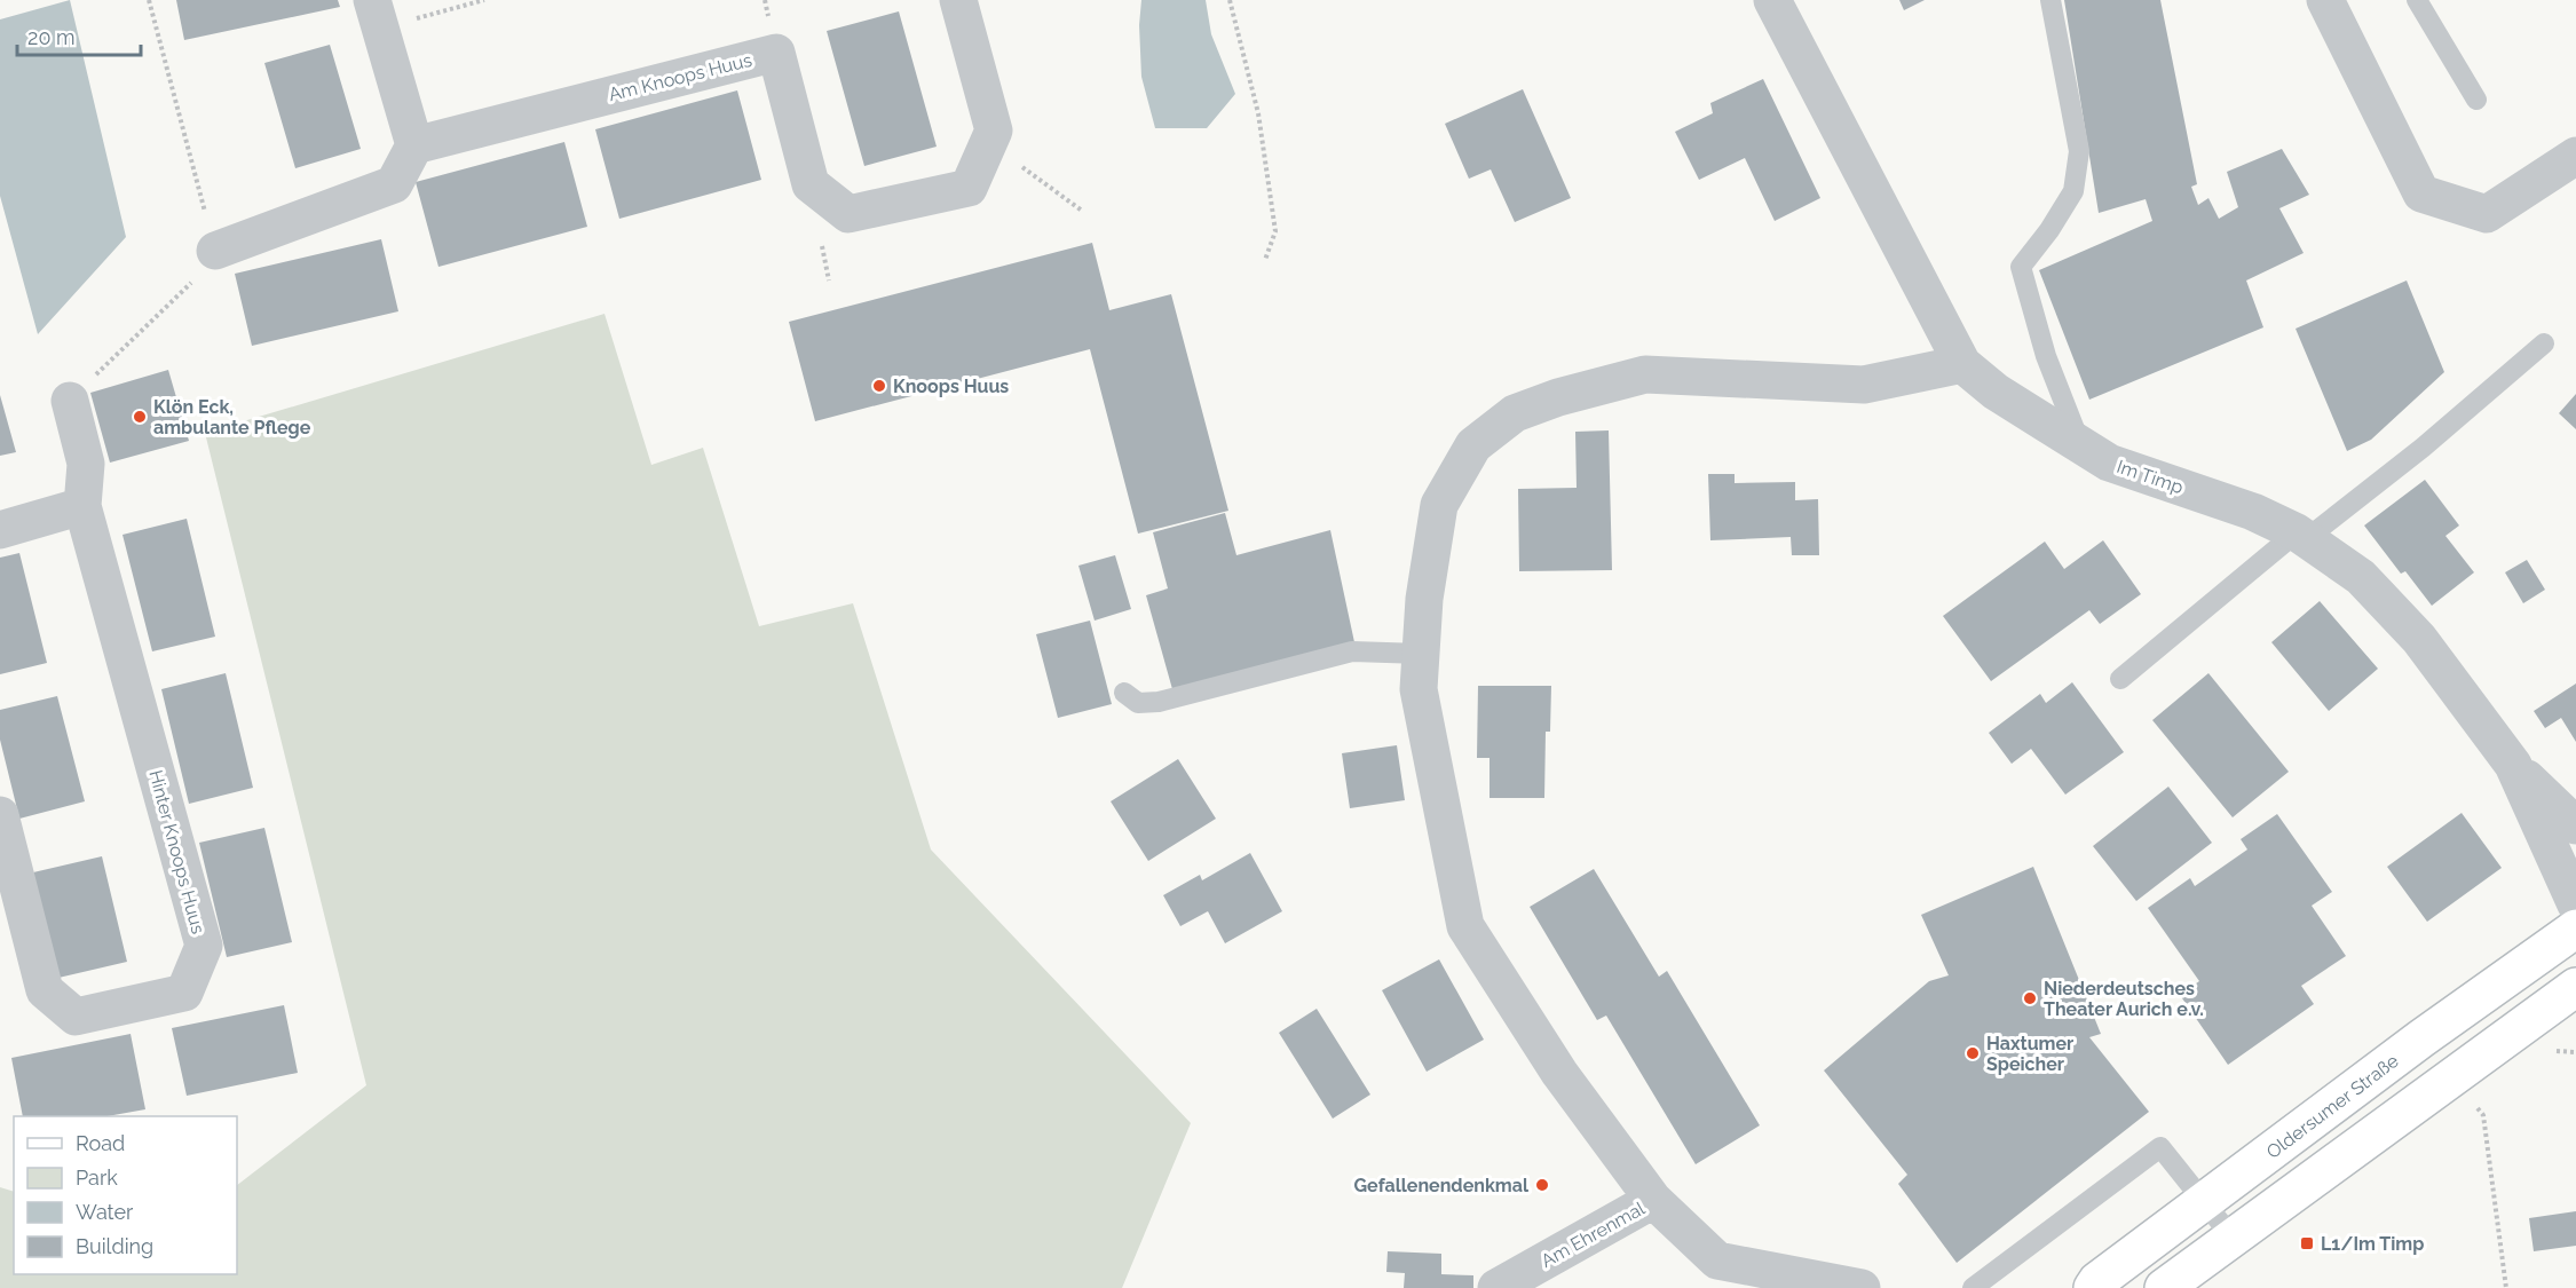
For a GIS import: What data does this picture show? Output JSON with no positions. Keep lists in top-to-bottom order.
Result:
{
  "streets": {
    "main road": ["Oldersumer Straße"],
    "street": [
      "Am Knoops Huus",
      "Im Timp",
      "Hinter Knoops Huus",
      "Am Ehrenmal"
    ]
  },
  "places": {
    "other": [
      "Knoops Huus",
      "Klön Eck, ambulante Pflege",
      "Niederdeutsches Theater Aurich e.v.",
      "Haxtumer Speicher",
      "Gefallenendenkmal"
    ],
    "transit": ["L1/Im Timp"]
  },
  "legend": [
    "Road",
    "Park",
    "Water",
    "Building"
  ],
  "scale_bar": "20 m"
}
